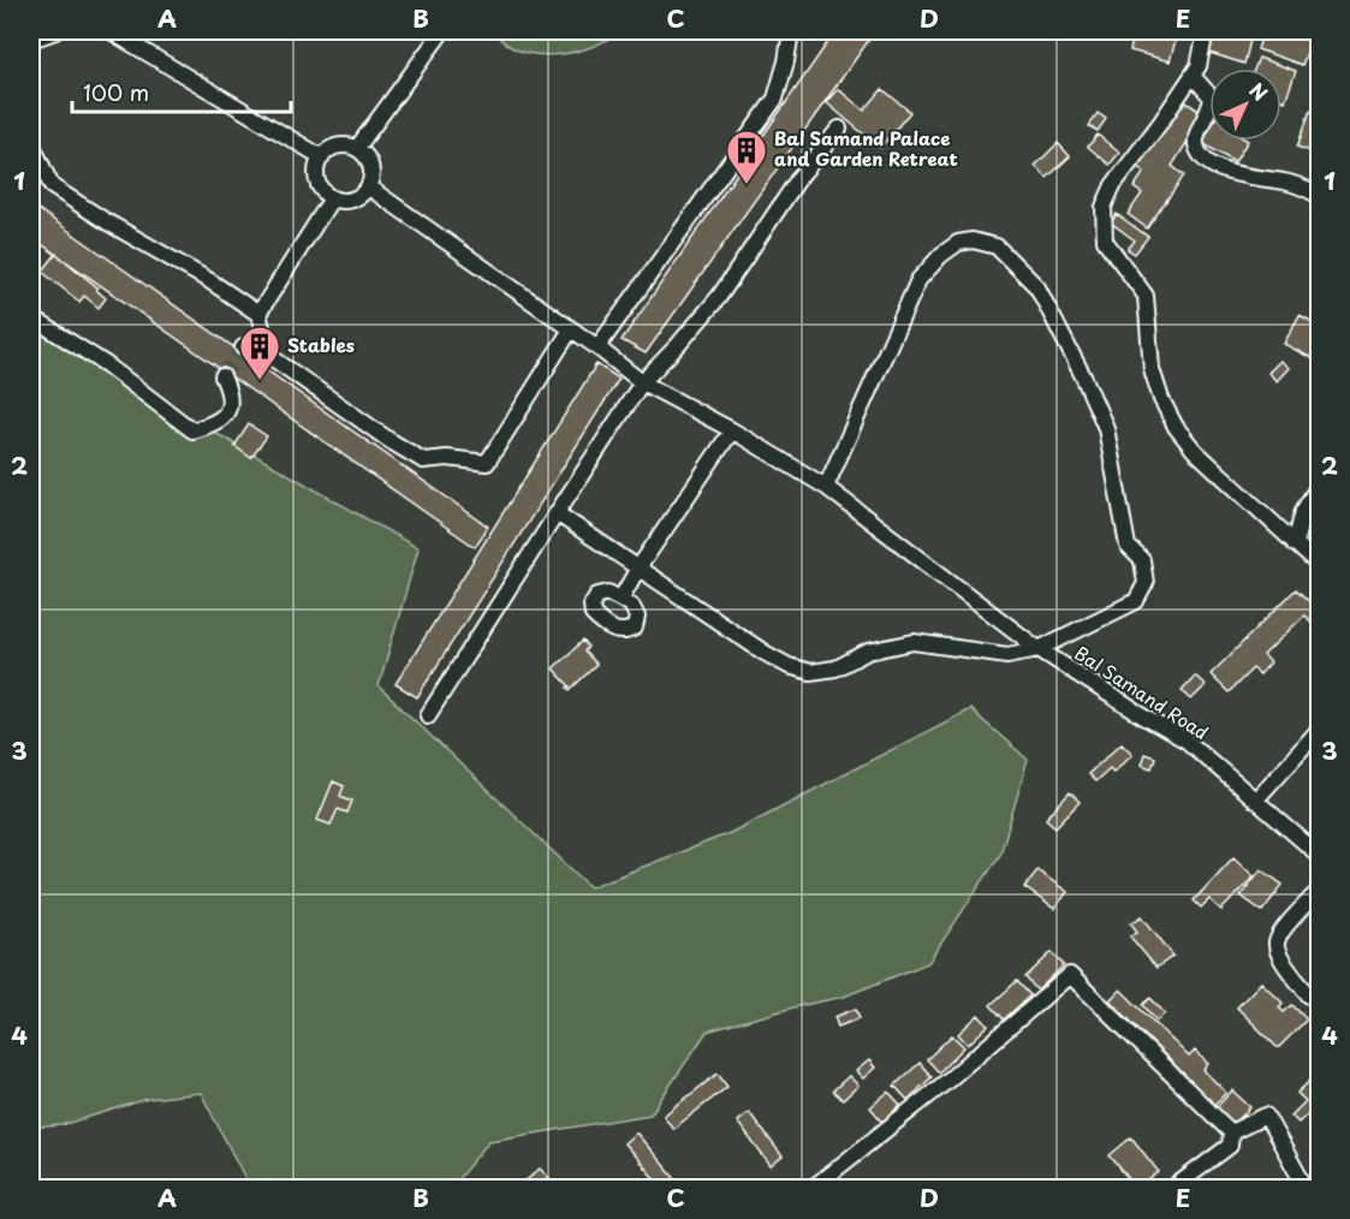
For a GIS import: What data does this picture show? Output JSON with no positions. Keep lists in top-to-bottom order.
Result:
{
  "streets": {
    "street": ["Bal Samand Road"]
  },
  "places": {
    "building": ["Bal Samand Palace and Garden Retreat", "Stables"]
  },
  "scale_bar": "100 m",
  "north": "top right",
  "grid": {
    "columns": [
      "A",
      "B",
      "C",
      "D",
      "E"
    ],
    "rows": [
      "1",
      "2",
      "3",
      "4"
    ]
  }
}
